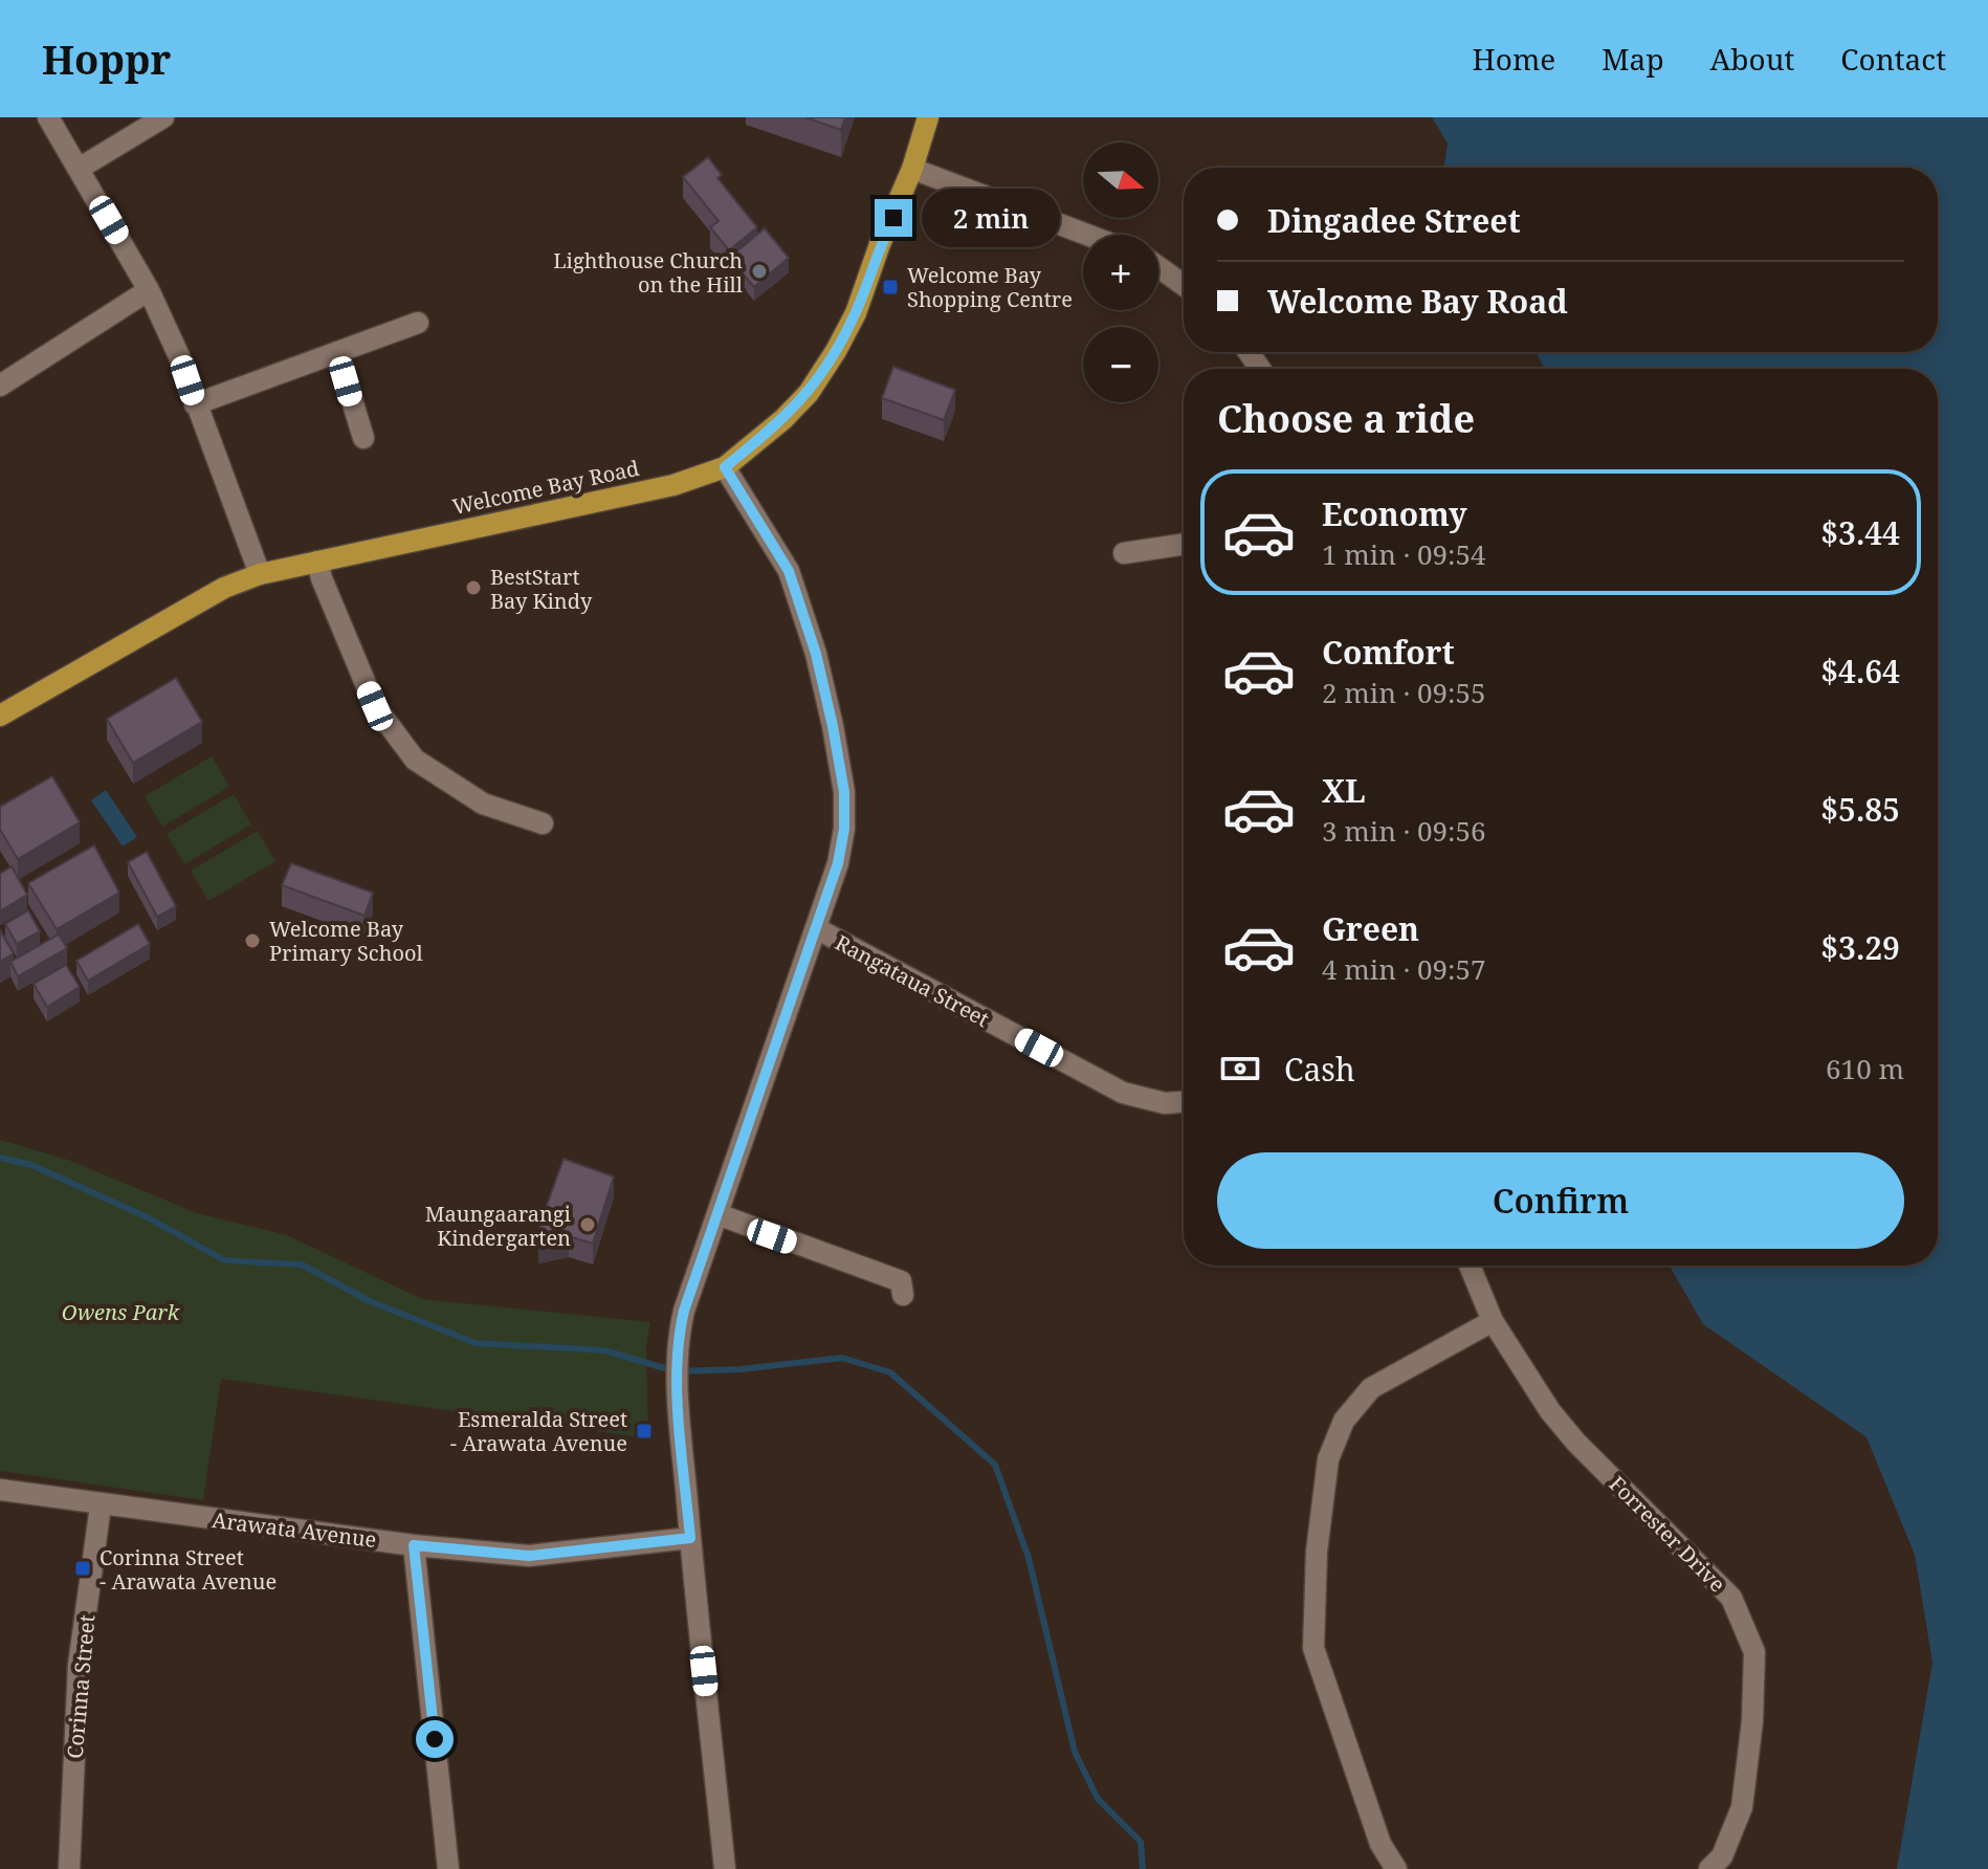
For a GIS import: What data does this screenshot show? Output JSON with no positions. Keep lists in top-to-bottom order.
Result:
{
  "streets": {
    "main road": ["Welcome Bay Road"],
    "street": [
      "Rangataua Street",
      "Arawata Avenue",
      "Forrester Drive",
      "Corinna Street"
    ]
  },
  "crossings": [
    ["Arawata Avenue", "Corinna Street"]
  ],
  "parks": ["Owens Park"],
  "places": {
    "other": [
      "Lighthouse Church on the Hill",
      "BestStart Bay Kindy",
      "Welcome Bay Primary School",
      "Maungaarangi Kindergarten"
    ],
    "transit": ["Welcome Bay Shopping Centre", "Esmeralda Street - Arawata Avenue", "Corinna Street - Arawata Avenue"]
  },
  "north": "right",
  "page": {
    "header": "Hoppr",
    "nav": [
      "Home",
      "Map",
      "About",
      "Contact"
    ],
    "map_buttons": ["+", "−"],
    "banner": ["Dingadee Street", "Welcome Bay Road"],
    "bubble": "2 min",
    "heading": "Choose a ride",
    "list": [
      {
        "name": "Economy",
        "note": "1 min · 09:54",
        "value": "$3.44"
      },
      {
        "name": "Comfort",
        "note": "2 min · 09:55",
        "value": "$4.64"
      },
      {
        "name": "XL",
        "note": "3 min · 09:56",
        "value": "$5.85"
      },
      {
        "name": "Green",
        "note": "4 min · 09:57",
        "value": "$3.29"
      }
    ],
    "pay": ["Cash", "610 m"],
    "buttons": "Confirm"
  }
}
